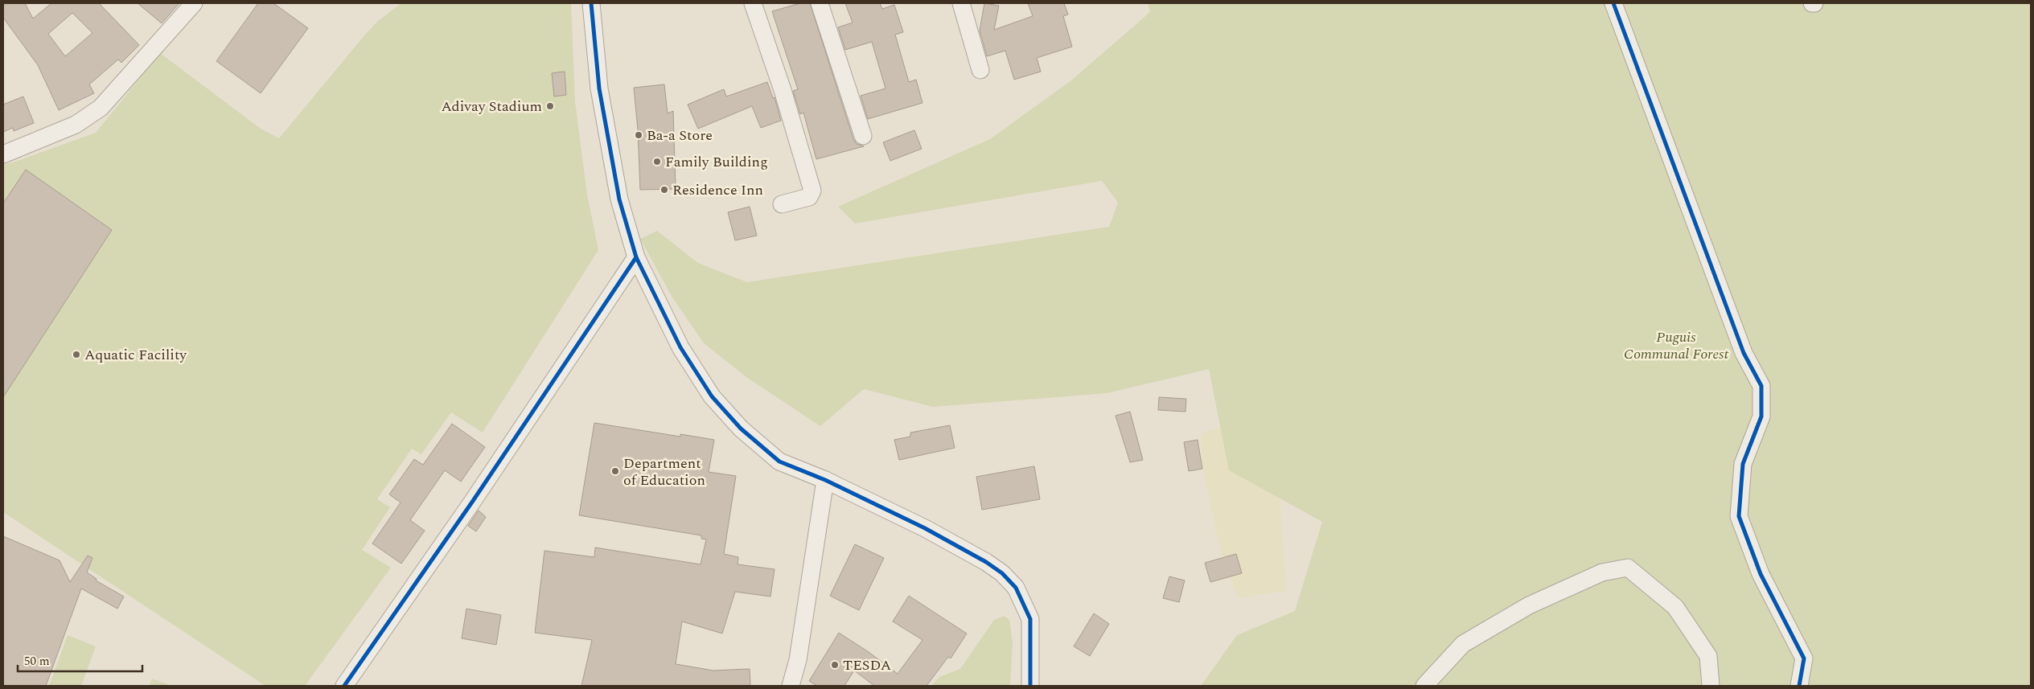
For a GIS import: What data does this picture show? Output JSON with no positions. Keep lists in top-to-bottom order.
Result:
{
  "parks": ["Puguis Communal Forest"],
  "places": [
    "Adivay Stadium",
    "Ba-a Store",
    "Family Building",
    "Residence Inn",
    "Aquatic Facility",
    "Department of Education",
    "TESDA"
  ],
  "scale_bar": "50 m"
}
